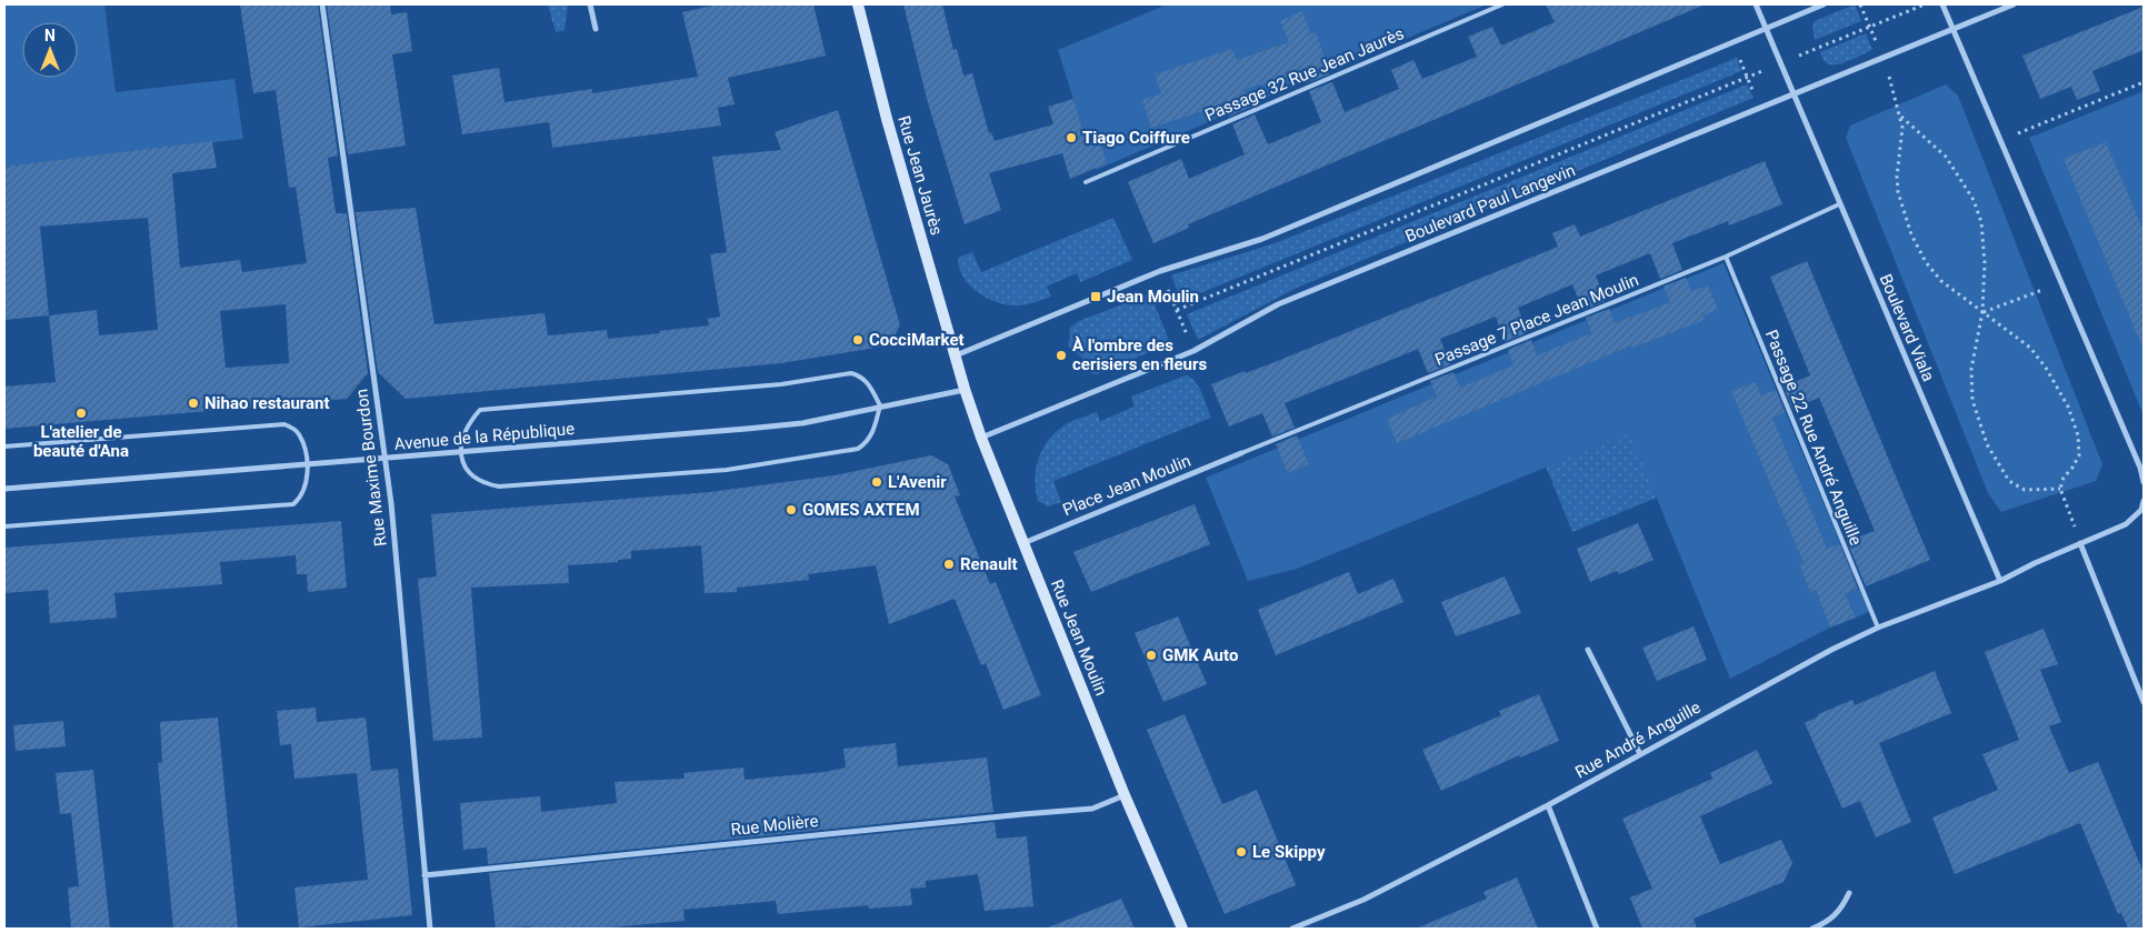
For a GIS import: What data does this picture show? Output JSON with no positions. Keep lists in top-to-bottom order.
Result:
{
  "streets": {
    "main road": ["Rue Jean Jaurès", "Rue Jean Moulin"],
    "street": [
      "Boulevard Paul Langevin",
      "Boulevard Viala",
      "Avenue de la République",
      "Rue Maxime Bourdon",
      "Place Jean Moulin",
      "Rue André Anguille",
      "Rue Molière"
    ],
    "lane": ["Passage 32 Rue Jean Jaurès", "Passage 7 Place Jean Moulin", "Passage 22 Rue André Anguille"]
  },
  "crossings": [
    ["Rue Jean Jaurès", "Rue Jean Moulin"],
    ["Boulevard Paul Langevin", "Boulevard Viala"],
    ["Boulevard Paul Langevin", "Rue Jean Moulin"],
    ["Passage 7 Place Jean Moulin", "Boulevard Viala"],
    ["Passage 7 Place Jean Moulin", "Passage 22 Rue André Anguille"],
    ["Passage 7 Place Jean Moulin", "Place Jean Moulin"],
    ["Boulevard Viala", "Rue André Anguille"],
    ["Avenue de la République", "Rue Maxime Bourdon"],
    ["Avenue de la République", "Rue Jean Moulin"],
    ["Passage 22 Rue André Anguille", "Rue André Anguille"],
    ["Rue Maxime Bourdon", "Rue Molière"],
    ["Place Jean Moulin", "Rue Jean Moulin"],
    ["Rue Jean Moulin", "Rue Molière"]
  ],
  "places": {
    "other": [
      "Tiago Coiffure",
      "CocciMarket",
      "À l'ombre des cerisiers en fleurs",
      "Nihao restaurant",
      "L'atelier de beauté d'Ana",
      "L'Avenir",
      "GOMES AXTEM",
      "Renault",
      "GMK Auto",
      "Le Skippy"
    ],
    "transit": ["Jean Moulin"]
  },
  "north": "top"
}
